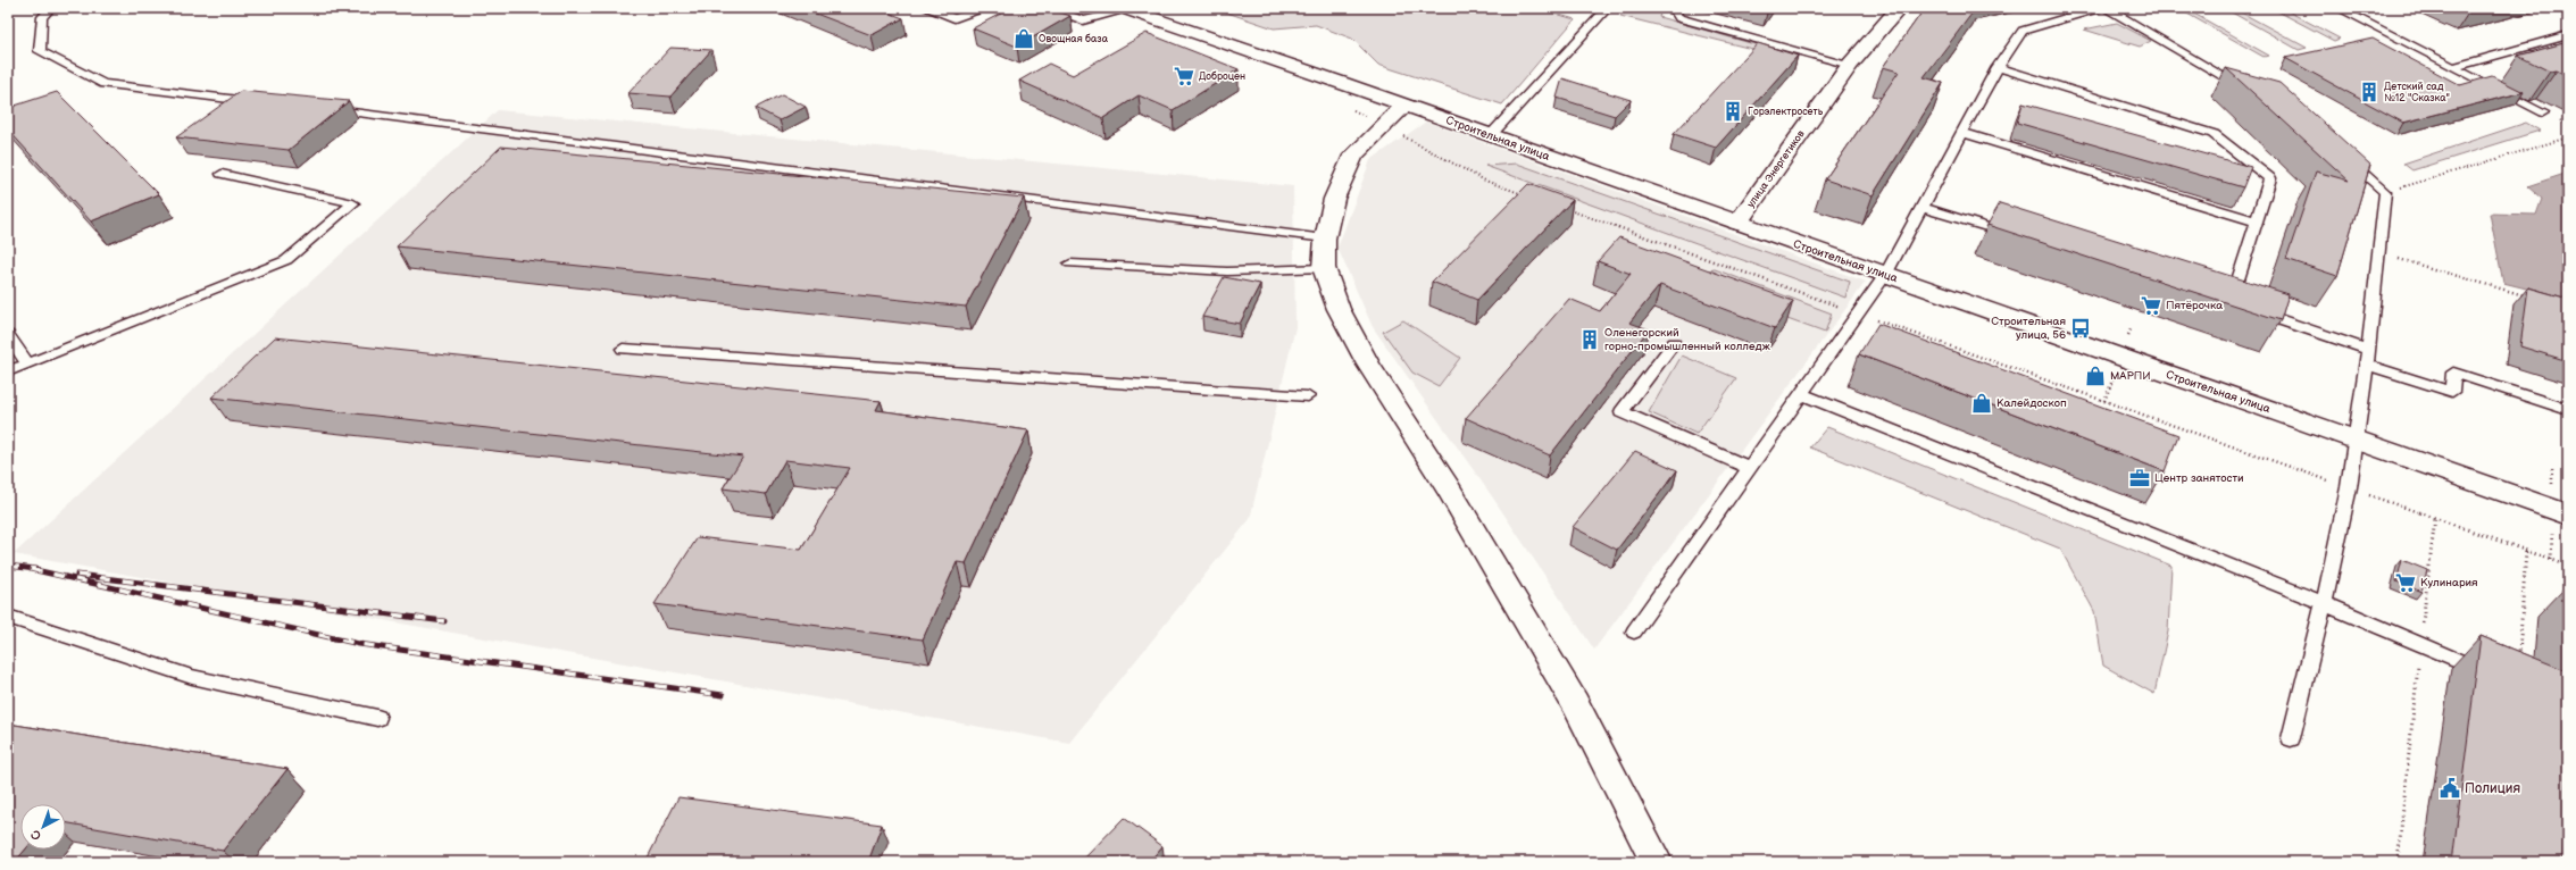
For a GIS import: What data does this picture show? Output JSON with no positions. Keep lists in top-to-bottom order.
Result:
{
  "streets": {
    "street": ["Строительная улица", "улица Энергетиков"]
  },
  "crossings": [
    ["Строительная улица", "улица Энергетиков"]
  ],
  "places": {
    "shop": ["Овощная база", "МАРПИ", "Калейдоскоп"],
    "supermarket": ["Доброцен", "Пятёрочка", "Кулинария"],
    "building": ["Детский сад №12 \"Сказка\"", "Горэлектросеть", "Оленегорский горно-промышленный колледж"],
    "bus stop": ["Строительная улица, 56"],
    "office": ["Центр занятости"],
    "public building": ["Полиция"]
  },
  "north": "bottom left"
}
